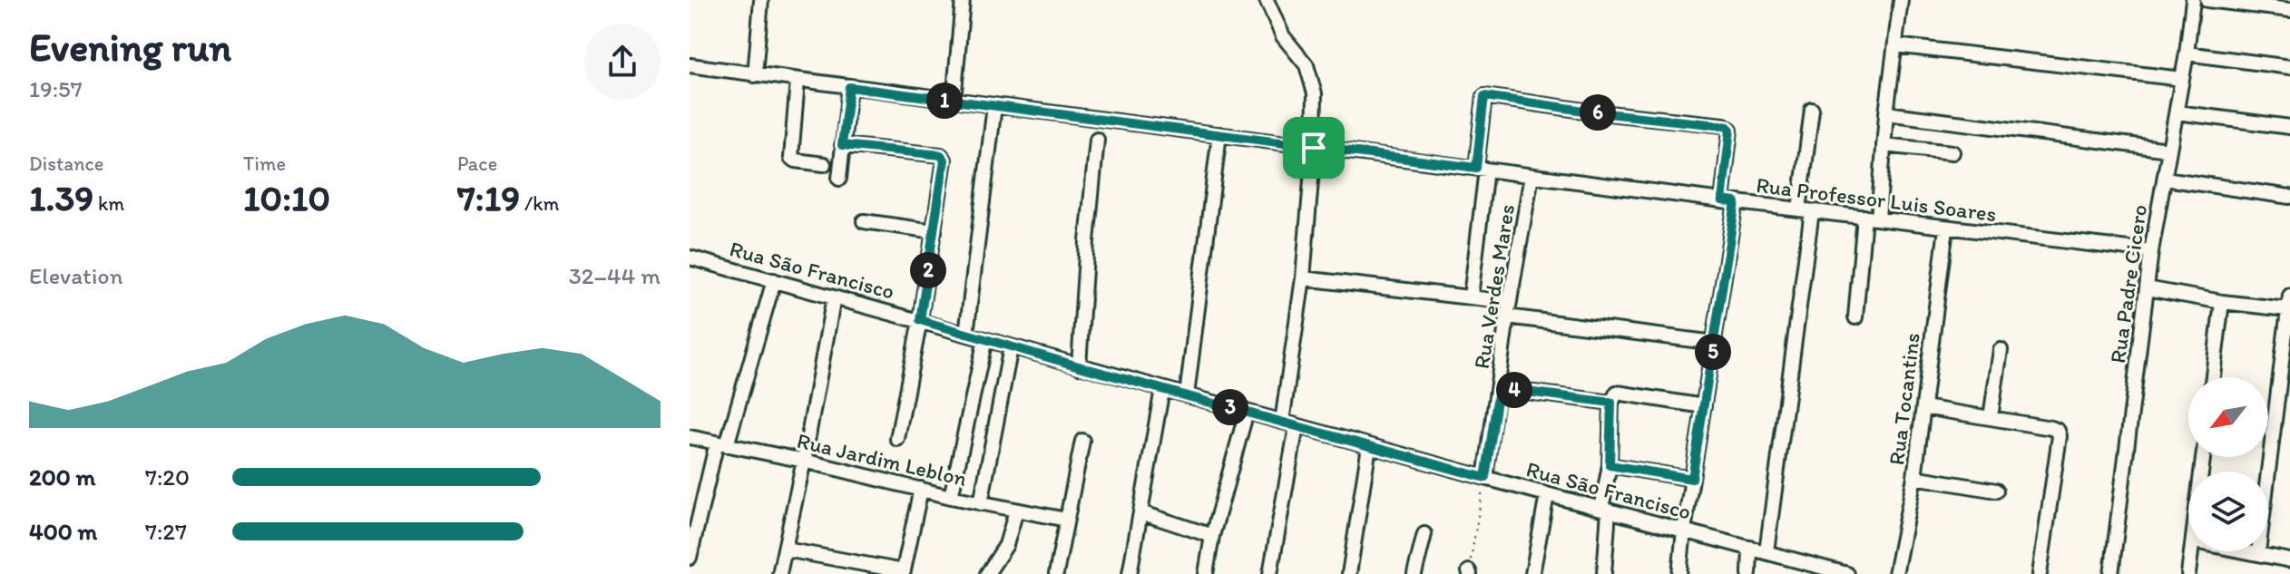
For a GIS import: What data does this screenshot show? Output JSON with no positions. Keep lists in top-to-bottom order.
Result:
{
  "streets": {
    "street": [
      "Rua Professor Luis Soares",
      "Rua São Francisco",
      "Rua Padre Cicero",
      "Rua Verdes Mares",
      "Rua Tocantins",
      "Rua Jardim Leblon"
    ]
  },
  "crossings": [
    ["Rua Professor Luis Soares", "Rua Padre Cicero"],
    ["Rua Professor Luis Soares", "Rua Verdes Mares"],
    ["Rua Professor Luis Soares", "Rua Tocantins"],
    ["Rua São Francisco", "Rua Verdes Mares"]
  ],
  "north": "bottom left",
  "page": {
    "heading": ["Evening run", "19:57"],
    "pins": [
      "1",
      "6",
      "2",
      "5",
      "4",
      "3"
    ],
    "stats": [
      ["Distance", "1.39 km"],
      ["Time", "10:10"],
      ["Pace", "7:19 /km"]
    ],
    "chart": ["Elevation", "32–44 m"],
    "list": [
      {
        "name": "200 m",
        "note": "7:20"
      },
      {
        "name": "400 m",
        "note": "7:27"
      }
    ]
  }
}
